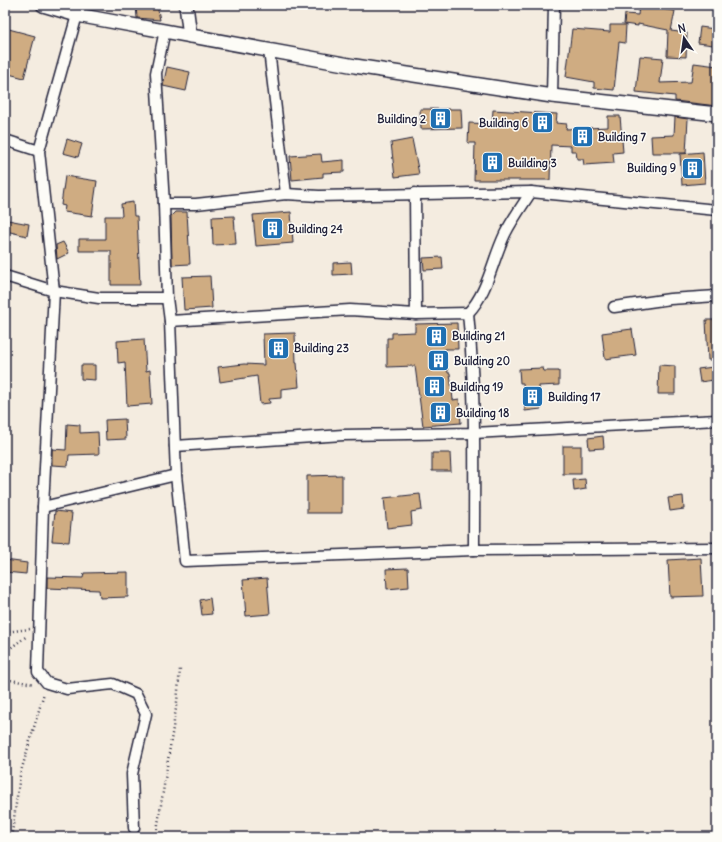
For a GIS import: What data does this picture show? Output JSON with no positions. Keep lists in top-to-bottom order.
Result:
{
  "places": {
    "building": [
      "Building 2",
      "Building 6",
      "Building 7",
      "Building 3",
      "Building 9",
      "Building 24",
      "Building 21",
      "Building 23",
      "Building 20",
      "Building 19",
      "Building 17",
      "Building 18"
    ]
  },
  "north": "top"
}
